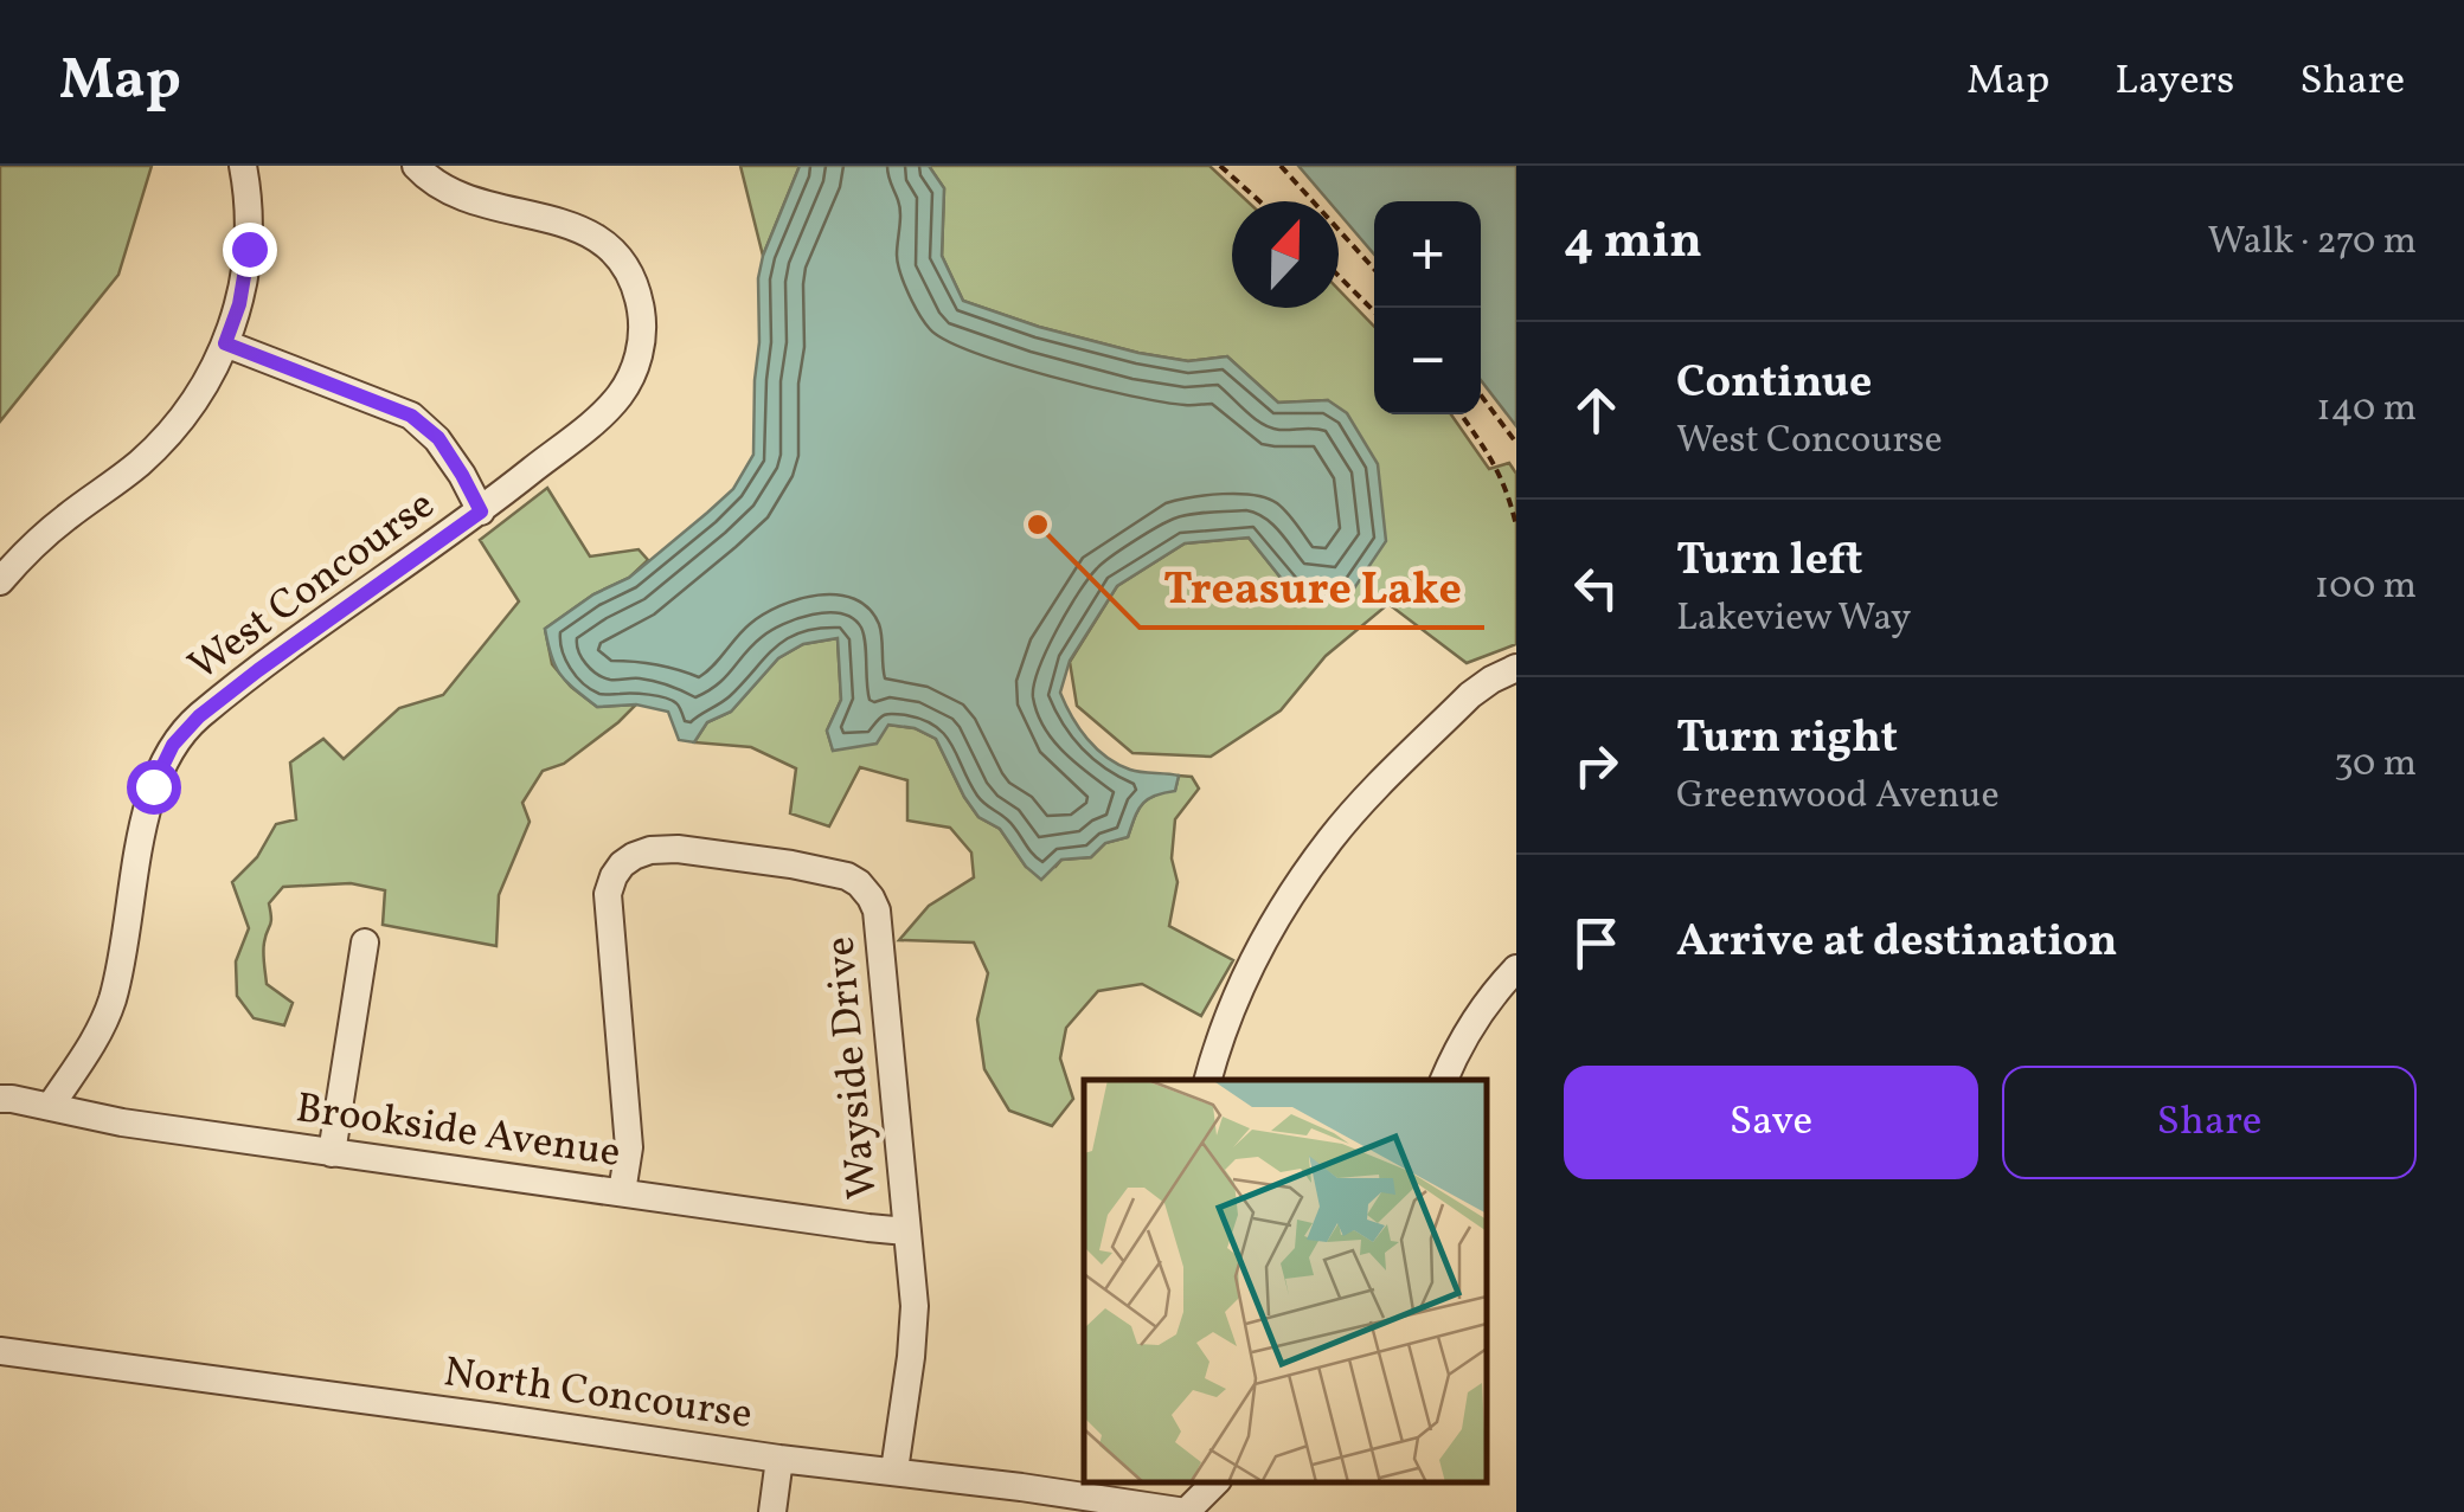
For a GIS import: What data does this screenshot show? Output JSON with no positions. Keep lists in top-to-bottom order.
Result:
{
  "streets": {
    "street": [
      "West Concourse",
      "Wayside Drive",
      "Brookside Avenue",
      "North Concourse"
    ]
  },
  "crossings": [
    ["West Concourse", "Brookside Avenue"],
    ["Wayside Drive", "Brookside Avenue"],
    ["Wayside Drive", "North Concourse"]
  ],
  "places": ["Treasure Lake"],
  "north": "top",
  "page": {
    "header": "Map",
    "nav": ["Map", "Layers", "Share"],
    "heading": ["4 min", "Walk · 270 m"],
    "map_buttons": ["+", "−"],
    "list": [
      ["Continue", "West Concourse", "140 m"],
      ["Turn left", "Lakeview Way", "100 m"],
      ["Turn right", "Greenwood Avenue", "30 m"],
      "Arrive at destination"
    ],
    "buttons": ["Save", "Share"]
  }
}
